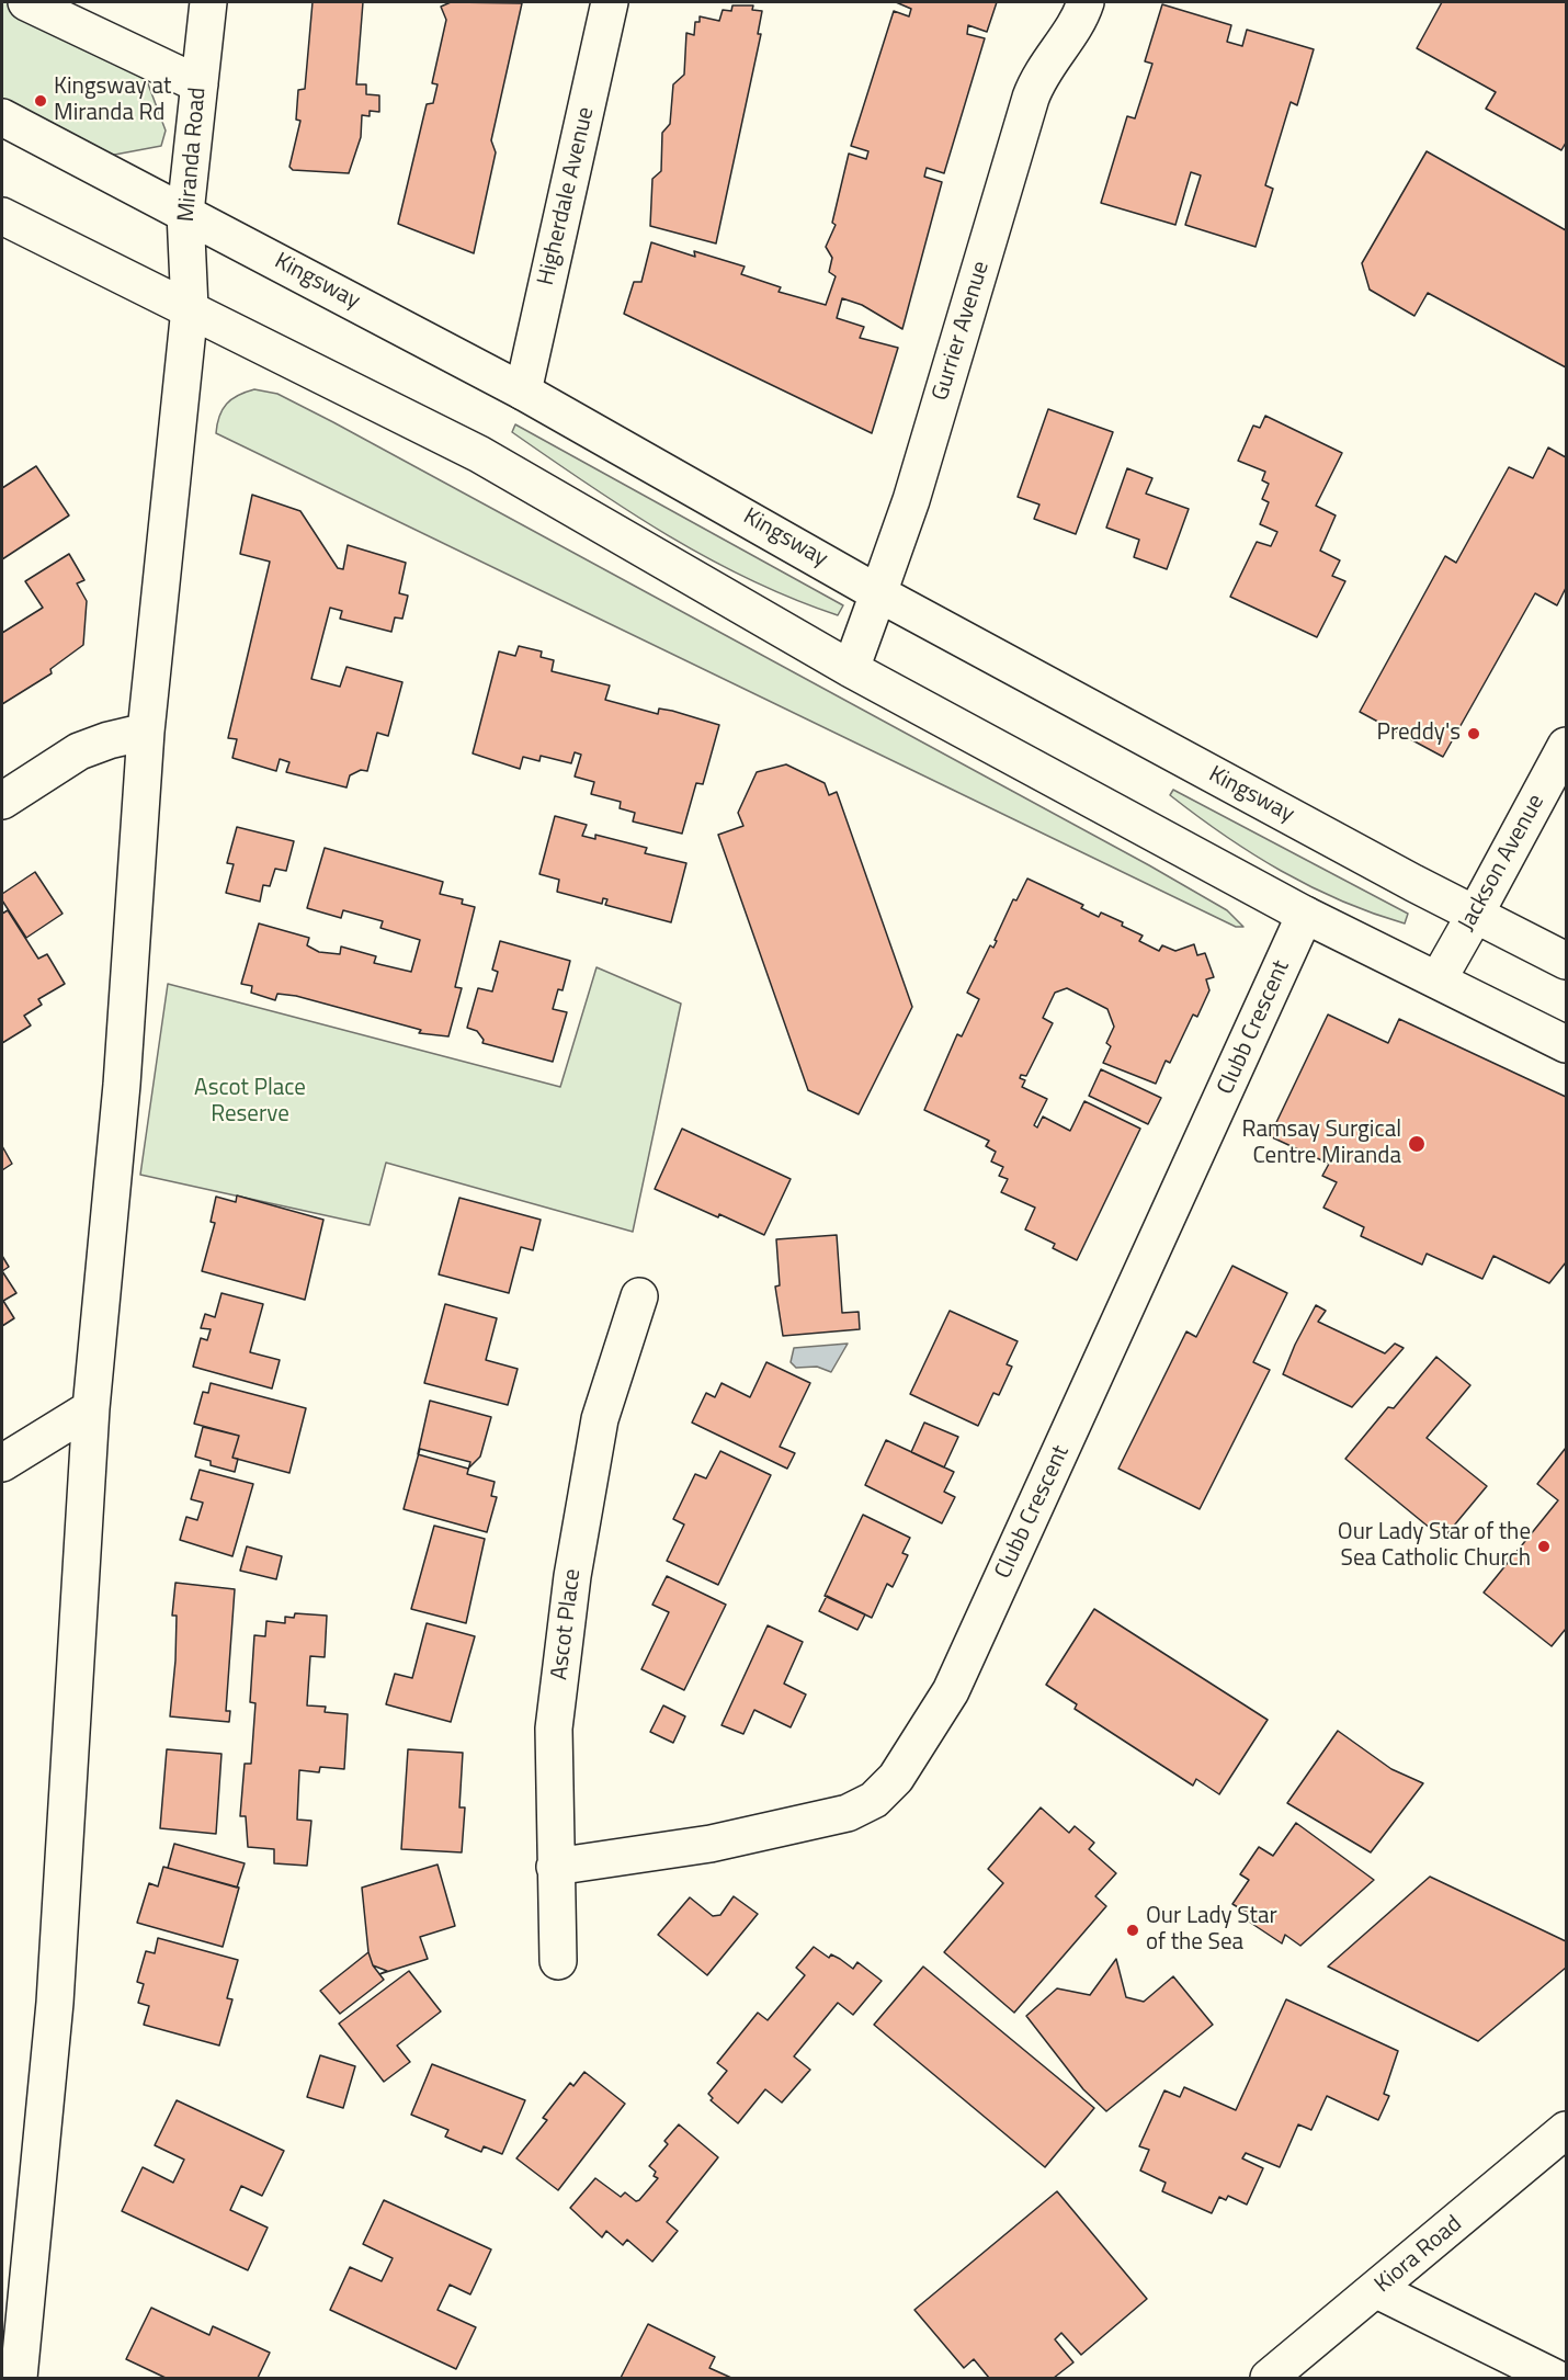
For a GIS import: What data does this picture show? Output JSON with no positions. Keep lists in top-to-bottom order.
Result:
{
  "streets": {
    "street": [
      "Miranda Road",
      "Higherdale Avenue",
      "Kingsway",
      "Gurrier Avenue",
      "Jackson Avenue",
      "Clubb Crescent",
      "Ascot Place",
      "Kiora Road"
    ]
  },
  "crossings": [
    ["Miranda Road", "Kingsway"],
    ["Higherdale Avenue", "Kingsway"],
    ["Kingsway", "Gurrier Avenue"],
    ["Kingsway", "Jackson Avenue"],
    ["Clubb Crescent", "Ascot Place"]
  ],
  "parks": ["Ascot Place Reserve"],
  "places": [
    "Kingsway at Miranda Rd",
    "Preddy's",
    "Ramsay Surgical Centre Miranda",
    "Our Lady Star of the Sea Catholic Church",
    "Our Lady Star of the Sea"
  ]
}
